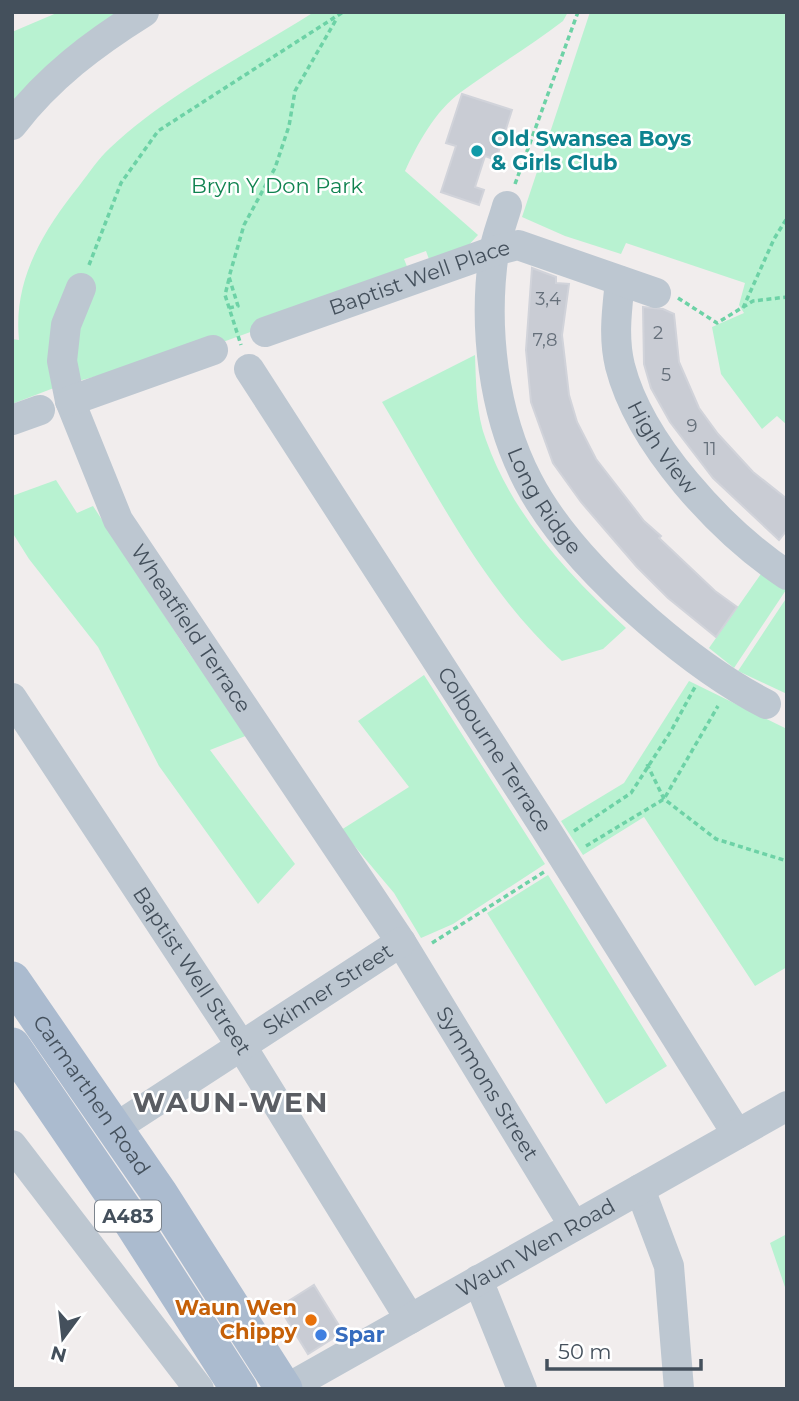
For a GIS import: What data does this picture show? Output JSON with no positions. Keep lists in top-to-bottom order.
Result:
{
  "streets": {
    "main road": ["Carmarthen Road", "A483"],
    "street": [
      "Baptist Well Place",
      "High View",
      "Long Ridge",
      "Wheatfield Terrace",
      "Colbourne Terrace",
      "Baptist Well Street",
      "Skinner Street",
      "Symmons Street",
      "Waun Wen Road"
    ]
  },
  "crossings": [
    ["Baptist Well Place", "High View"],
    ["Baptist Well Place", "Long Ridge"],
    ["Baptist Well Place", "Wheatfield Terrace"],
    ["Wheatfield Terrace", "Skinner Street"],
    ["Wheatfield Terrace", "Symmons Street"],
    ["Colbourne Terrace", "Waun Wen Road"],
    ["Baptist Well Street", "Skinner Street"],
    ["Baptist Well Street", "Waun Wen Road"],
    ["Skinner Street", "Symmons Street"],
    ["Skinner Street", "Carmarthen Road"],
    ["Symmons Street", "Waun Wen Road"],
    ["Carmarthen Road", "Waun Wen Road"]
  ],
  "districts": ["WAUN-WEN"],
  "parks": ["Bryn Y Don Park"],
  "places": ["Old Swansea Boys & Girls Club", "Waun Wen Chippy", "Spar"],
  "house_numbers": [
    "3,4",
    "2",
    "7,8",
    "5",
    "9",
    "11"
  ],
  "scale_bar": "50 m",
  "north": "bottom"
}
